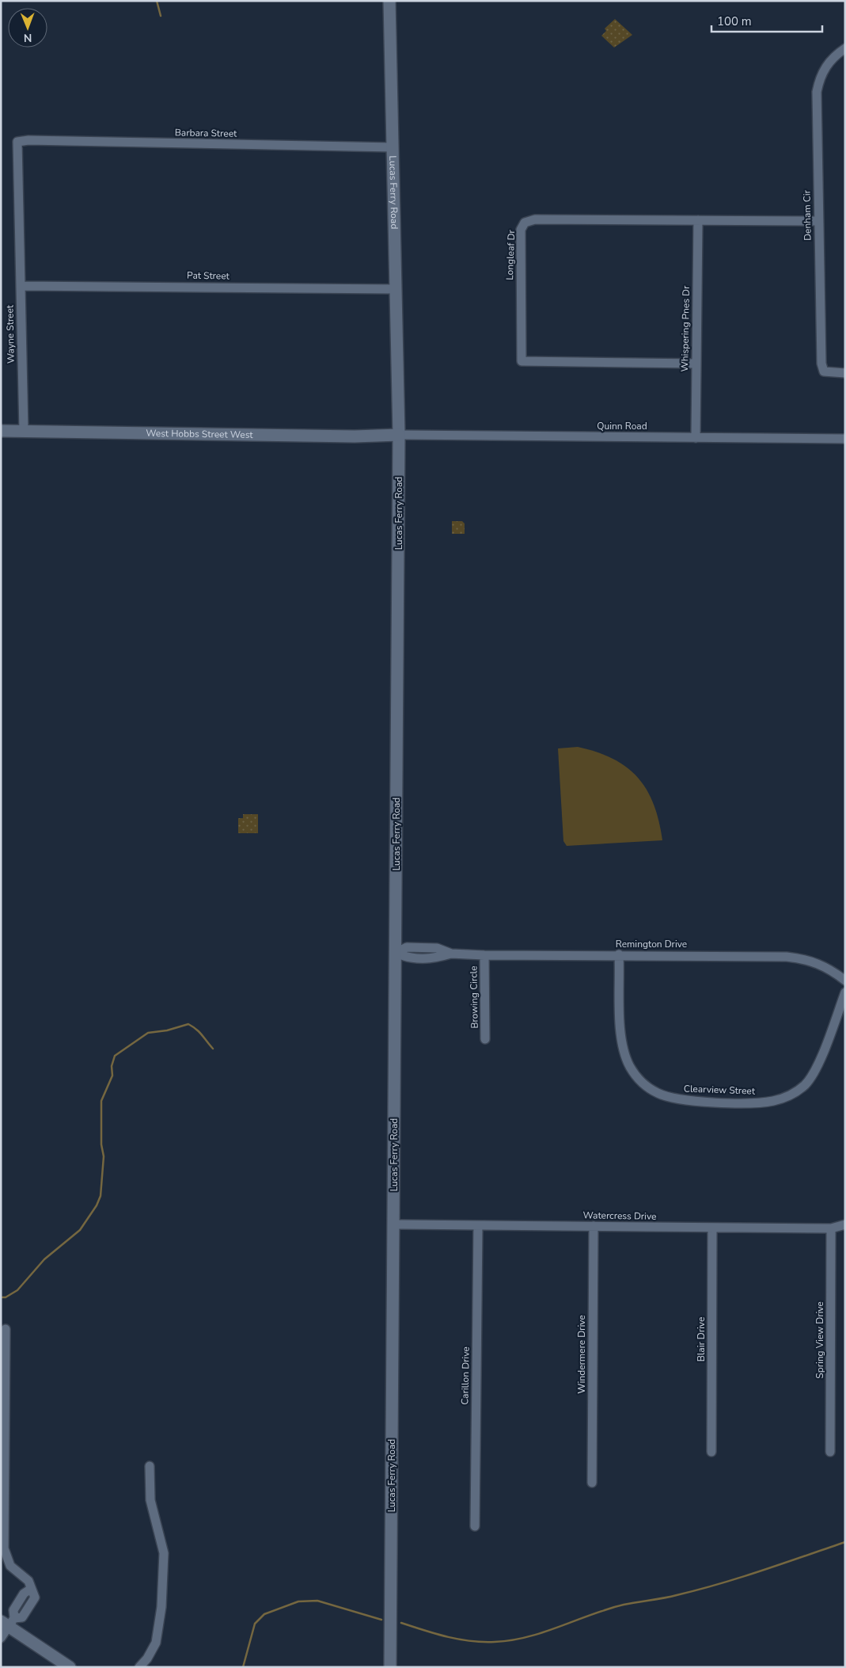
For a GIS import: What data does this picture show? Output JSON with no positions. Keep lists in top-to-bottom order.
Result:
{
  "streets": {
    "street": [
      "Barbara Street",
      "Lucas Ferry Road",
      "Denham Cir",
      "Longleaf Dr",
      "Pat Street",
      "Whispering Pnes Dr",
      "Wayne Street",
      "Quinn Road",
      "West Hobbs Street West",
      "Remington Drive",
      "Browing Circle",
      "Clearview Street",
      "Watercress Drive",
      "Blair Drive",
      "Spring View Drive",
      "Windermere Drive",
      "Carillon Drive"
    ]
  },
  "crossings": [
    ["Barbara Street", "Lucas Ferry Road"],
    ["Barbara Street", "Wayne Street"],
    ["Lucas Ferry Road", "Pat Street"],
    ["Lucas Ferry Road", "Quinn Road"],
    ["Lucas Ferry Road", "West Hobbs Street West"],
    ["Lucas Ferry Road", "Remington Drive"],
    ["Lucas Ferry Road", "Watercress Drive"],
    ["Denham Cir", "Longleaf Dr"],
    ["Longleaf Dr", "Whispering Pnes Dr"],
    ["Pat Street", "Wayne Street"],
    ["Whispering Pnes Dr", "Quinn Road"],
    ["Wayne Street", "West Hobbs Street West"],
    ["Quinn Road", "West Hobbs Street West"],
    ["Remington Drive", "Browing Circle"],
    ["Remington Drive", "Clearview Street"],
    ["Watercress Drive", "Blair Drive"],
    ["Watercress Drive", "Spring View Drive"],
    ["Watercress Drive", "Windermere Drive"],
    ["Watercress Drive", "Carillon Drive"]
  ],
  "scale_bar": "100 m",
  "north": "bottom"
}
